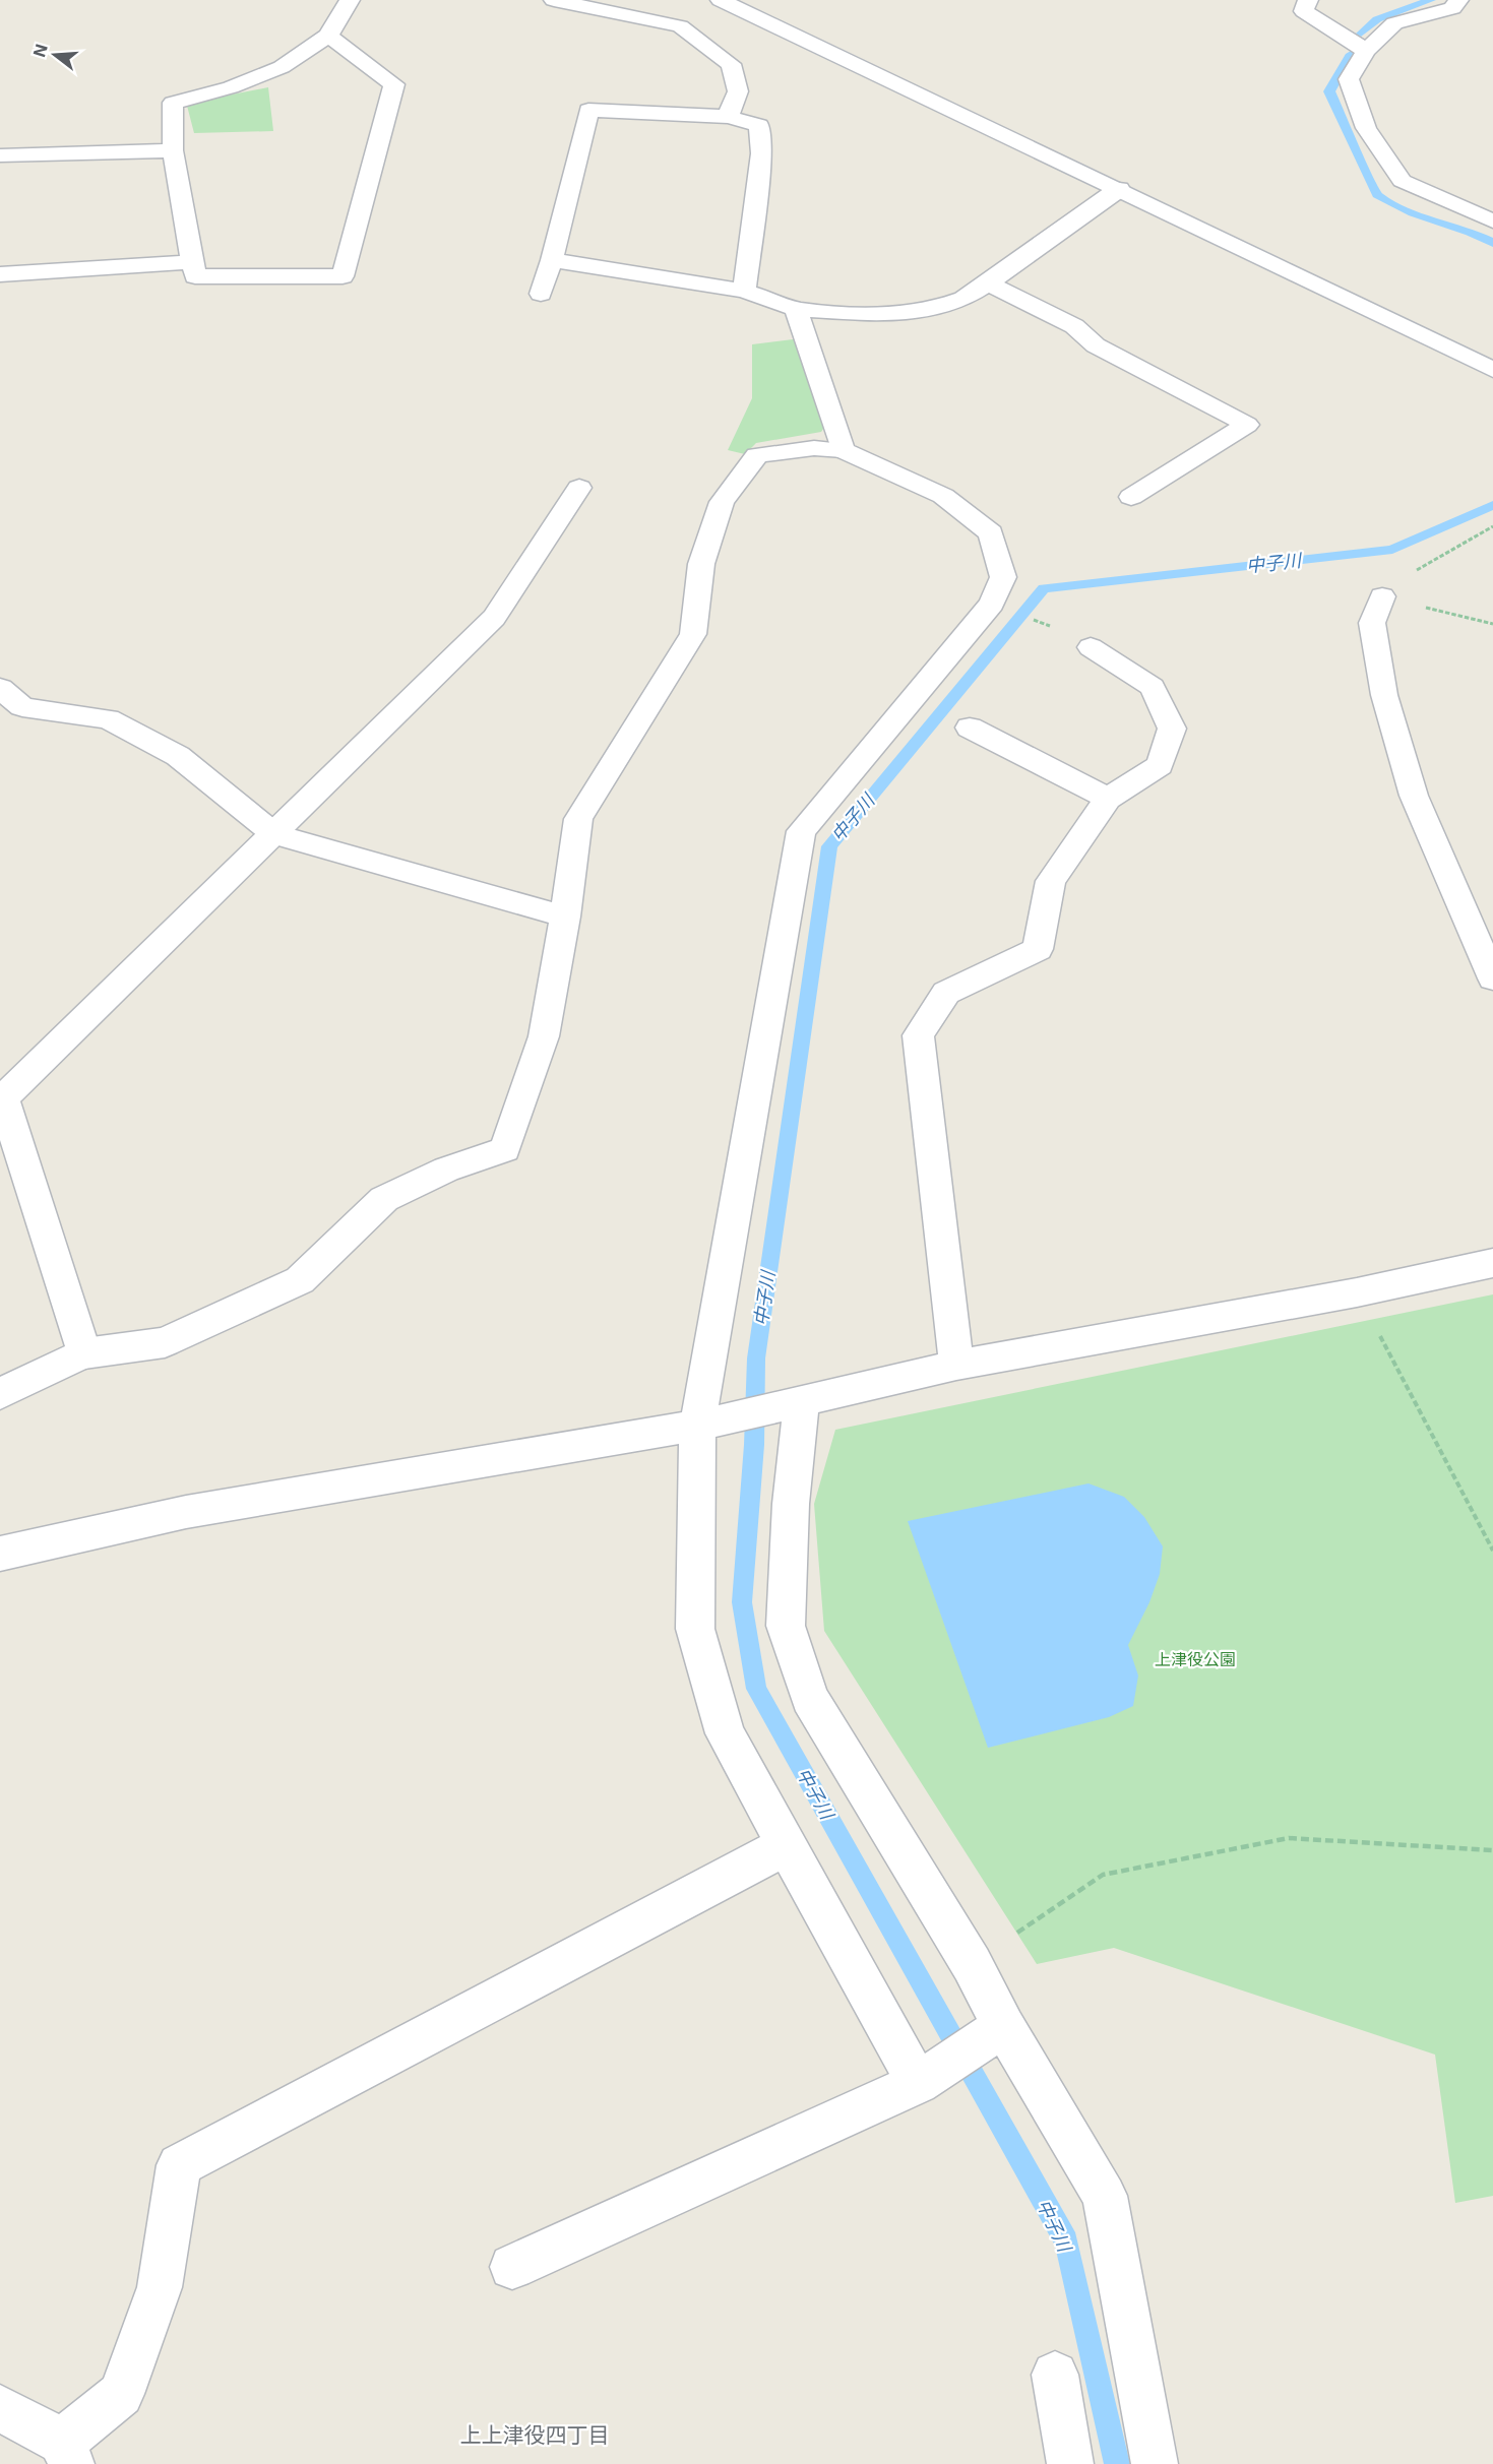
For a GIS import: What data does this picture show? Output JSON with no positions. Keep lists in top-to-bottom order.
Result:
{
  "districts": ["上上津役四丁目"],
  "water": ["中子川"],
  "parks": ["上津役公園"],
  "north": "left"
}
